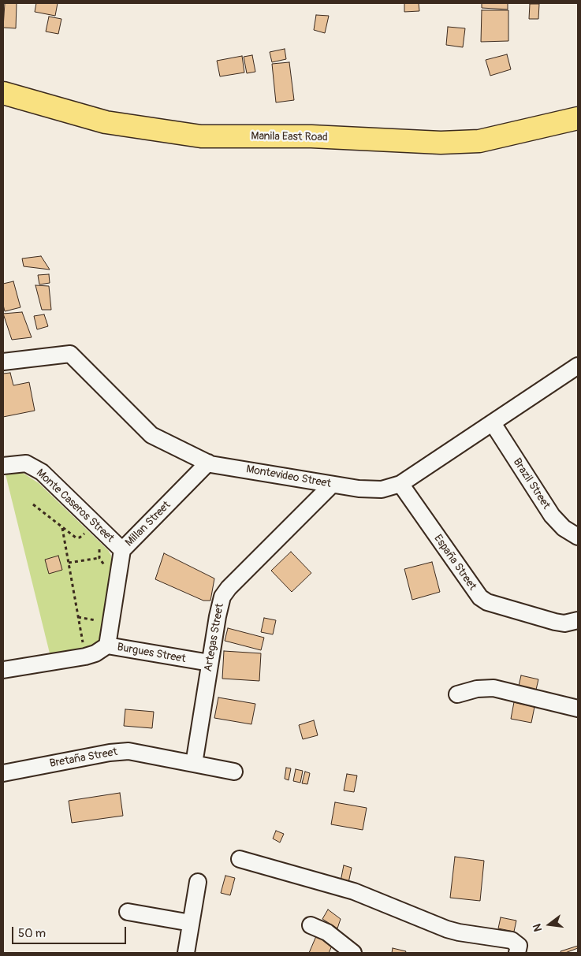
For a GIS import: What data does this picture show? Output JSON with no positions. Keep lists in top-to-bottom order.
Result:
{
  "streets": {
    "main road": ["Manila East Road"],
    "street": [
      "Montevideo Street",
      "Brazil Street",
      "Monte Caseros Street",
      "Millan Street",
      "España Street",
      "Artegas Street",
      "Burgues Street",
      "Bretaña Street"
    ]
  },
  "crossings": [
    ["Montevideo Street", "Brazil Street"],
    ["Montevideo Street", "Millan Street"],
    ["Montevideo Street", "España Street"],
    ["Montevideo Street", "Artegas Street"],
    ["Monte Caseros Street", "Millan Street"],
    ["Millan Street", "Burgues Street"],
    ["Artegas Street", "Burgues Street"],
    ["Artegas Street", "Bretaña Street"]
  ],
  "scale_bar": "50 m",
  "north": "left"
}
